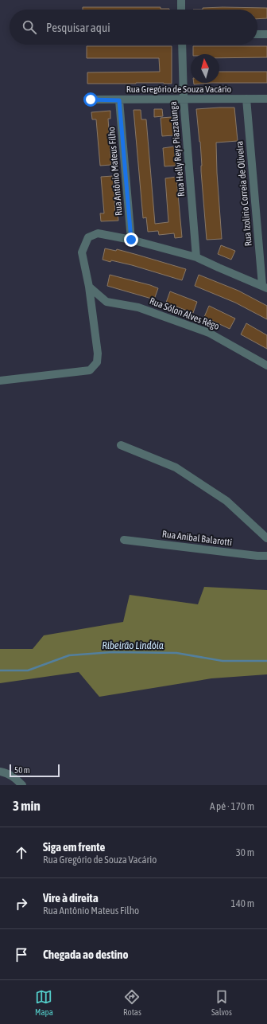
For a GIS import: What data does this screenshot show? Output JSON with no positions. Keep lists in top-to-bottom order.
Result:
{
  "streets": {
    "street": [
      "Rua Gregório de Souza Vacário",
      "Rua Helly Reys Piazzalunga",
      "Rua Antônio Mateus Filho",
      "Rua Izolirio Correia de Oliveira",
      "Rua Sólon Alves Rêgo",
      "Rua Anibal Balarotti"
    ]
  },
  "crossings": [
    ["Rua Gregório de Souza Vacário", "Rua Helly Reys Piazzalunga"],
    ["Rua Gregório de Souza Vacário", "Rua Antônio Mateus Filho"],
    ["Rua Gregório de Souza Vacário", "Rua Izolirio Correia de Oliveira"]
  ],
  "water": ["Ribeirão Lindóia"],
  "scale_bar": "50 m",
  "north": "top",
  "page": {
    "search": "Pesquisar aqui",
    "scale": "50 m",
    "heading": ["3 min", "A pé · 170 m"],
    "list": [
      ["Siga em frente", "Rua Gregório de Souza Vacário", "30 m"],
      ["Vire à direita", "Rua Antônio Mateus Filho", "140 m"],
      "Chegada ao destino"
    ],
    "nav": ["Mapa", "Rotas", "Salvos"]
  }
}
